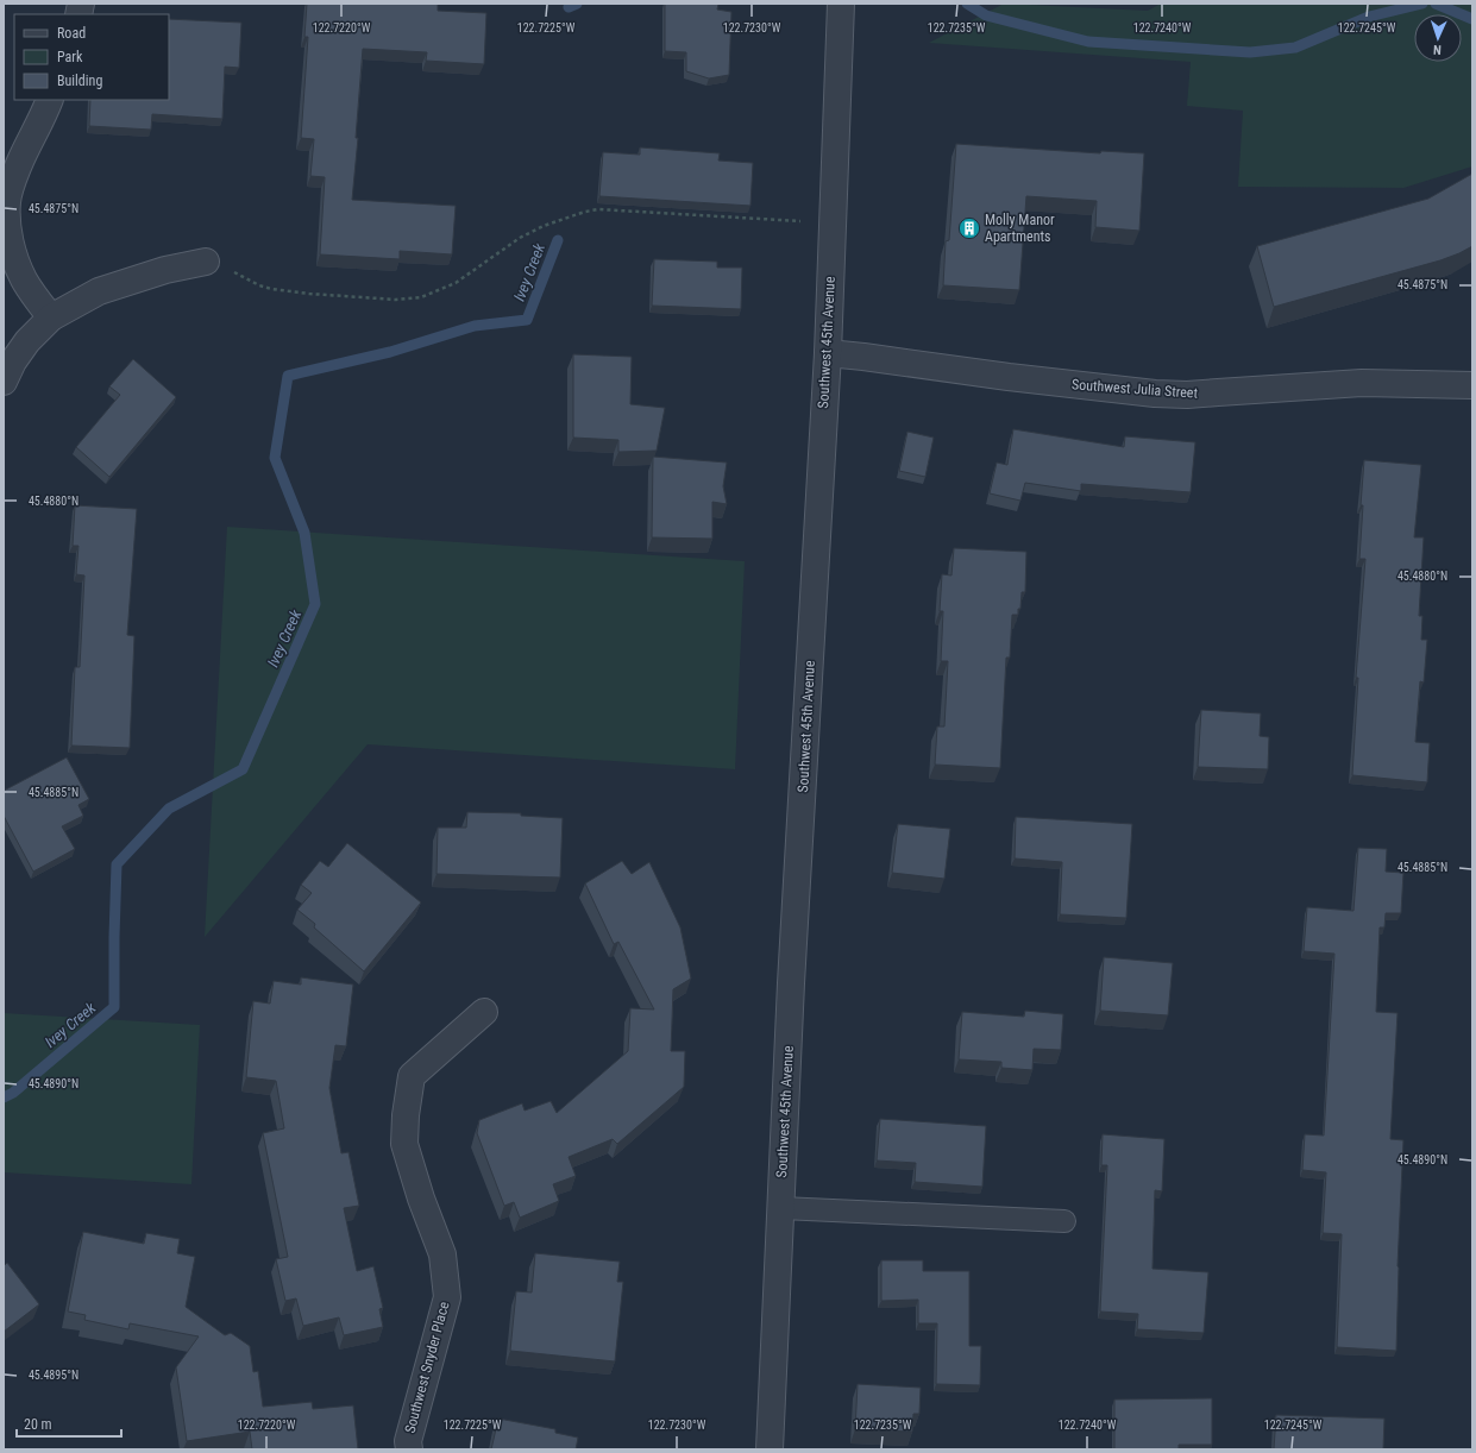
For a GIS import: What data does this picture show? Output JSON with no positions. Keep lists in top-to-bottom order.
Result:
{
  "streets": {
    "street": ["Southwest 45th Avenue", "Southwest Julia Street", "Southwest Snyder Place"]
  },
  "crossings": [
    ["Southwest 45th Avenue", "Southwest Julia Street"]
  ],
  "water": ["Ivey Creek"],
  "places": {
    "building": ["Molly Manor Apartments"]
  },
  "legend": ["Road", "Park", "Building"],
  "scale_bar": "20 m",
  "north": "bottom",
  "coordinates": [
    "122.7220°W",
    "122.7225°W",
    "122.7230°W",
    "122.7235°W",
    "122.7240°W",
    "122.7245°W",
    "45.4875°N",
    "45.4880°N",
    "45.4885°N",
    "45.4890°N",
    "45.4895°N"
  ]
}
